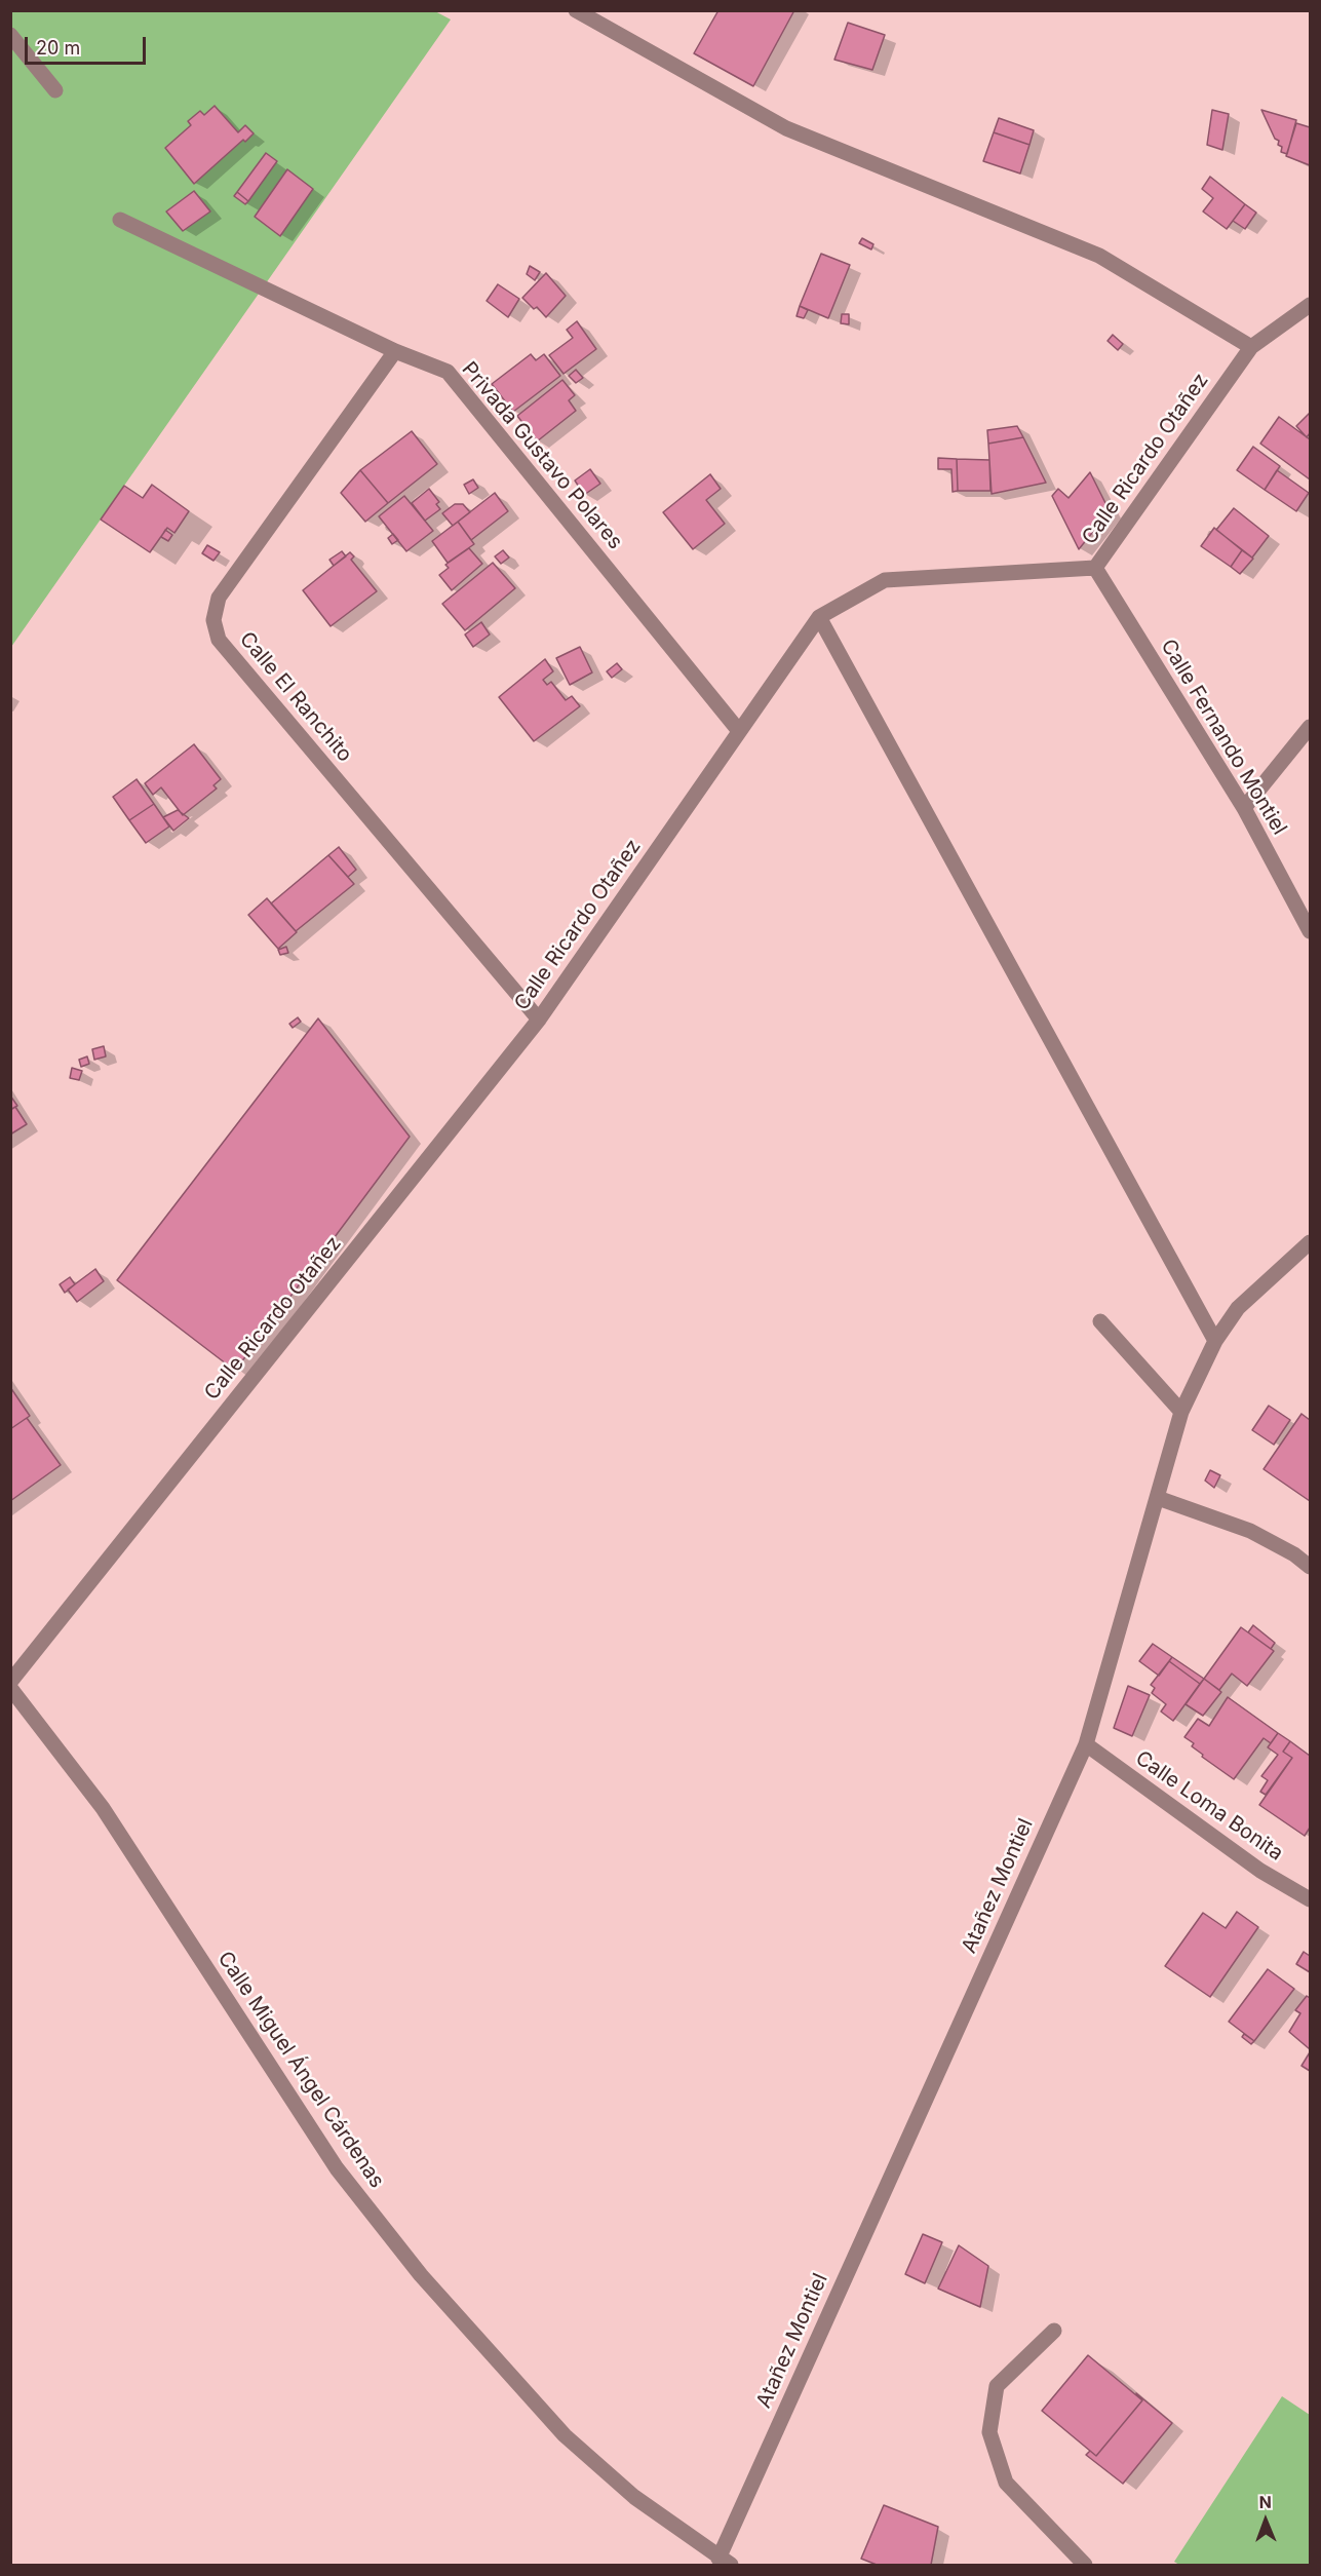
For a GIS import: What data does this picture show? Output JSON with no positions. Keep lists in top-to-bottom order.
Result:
{
  "streets": {
    "street": [
      "Privada Gustavo Polares",
      "Calle Ricardo Otañez",
      "Calle El Ranchito",
      "Calle Fernando Montiel",
      "Calle Loma Bonita",
      "Atañez Montiel",
      "Calle Miguel Ángel Cárdenas"
    ]
  },
  "crossings": [
    ["Privada Gustavo Polares", "Calle Ricardo Otañez"],
    ["Privada Gustavo Polares", "Calle El Ranchito"],
    ["Calle Ricardo Otañez", "Calle El Ranchito"],
    ["Calle Ricardo Otañez", "Calle Fernando Montiel"],
    ["Calle Loma Bonita", "Atañez Montiel"],
    ["Atañez Montiel", "Calle Miguel Ángel Cárdenas"]
  ],
  "scale_bar": "20 m",
  "north": "top"
}
